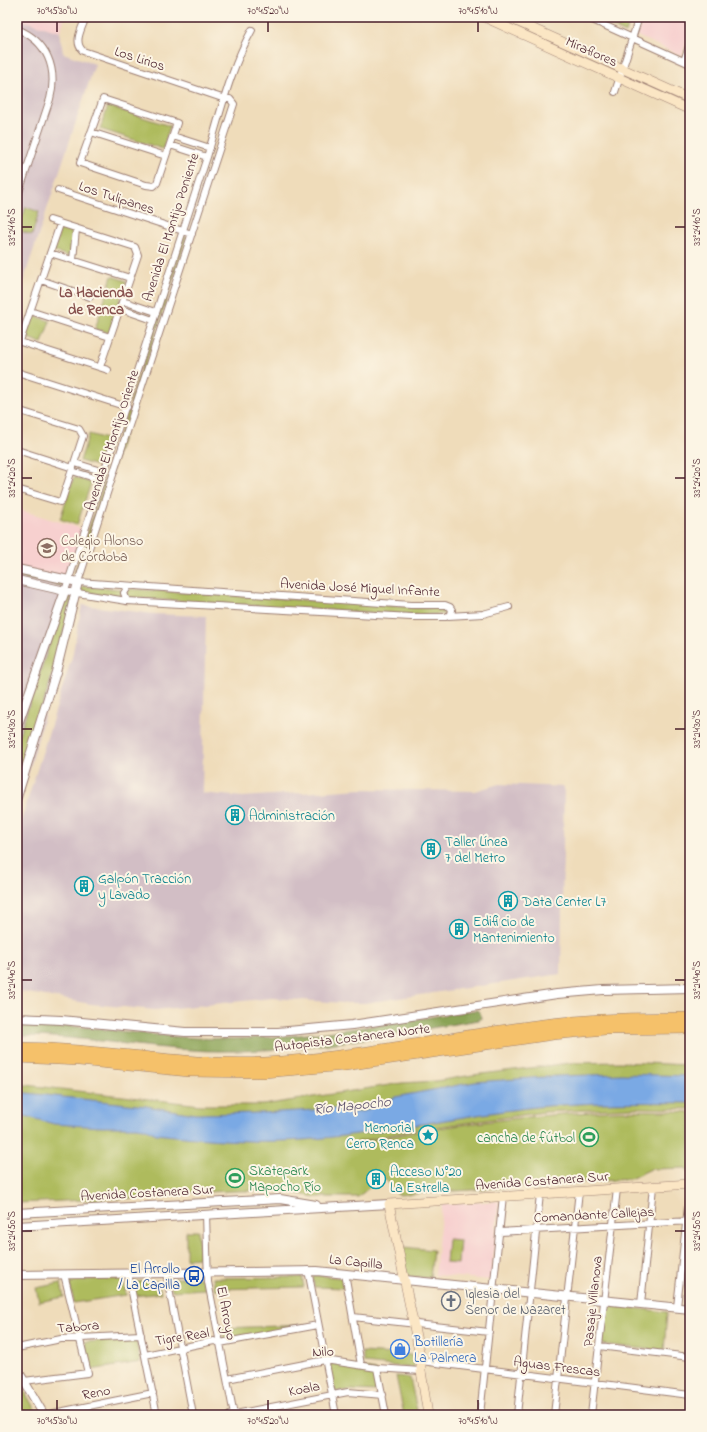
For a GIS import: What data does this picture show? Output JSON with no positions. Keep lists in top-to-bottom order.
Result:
{
  "streets": {
    "highway": ["Autopista Costanera Norte"],
    "main road": ["Miraflores", "Avenida Costanera Sur"],
    "street": [
      "Los Lirios",
      "Los Tulipanes",
      "Avenida El Montijo Poniente",
      "Avenida El Montijo Oriente",
      "Avenida José Miguel Infante",
      "Comandante Callejas",
      "La Capilla",
      "Pasaje Villanova",
      "El Arroyo",
      "Tabora",
      "Tigre Real",
      "Nilo",
      "Aguas Frescas",
      "Koala",
      "Reno"
    ]
  },
  "crossings": [
    ["Los Lirios", "Avenida El Montijo Poniente"],
    ["Los Lirios", "Avenida El Montijo Oriente"],
    ["Los Tulipanes", "Avenida El Montijo Poniente"],
    ["Los Tulipanes", "Avenida El Montijo Oriente"],
    ["Avenida El Montijo Poniente", "Avenida El Montijo Oriente"],
    ["Avenida El Montijo Poniente", "Avenida José Miguel Infante"],
    ["Avenida El Montijo Oriente", "Avenida José Miguel Infante"],
    ["Avenida Costanera Sur", "Pasaje Villanova"],
    ["Avenida Costanera Sur", "El Arroyo"],
    ["Comandante Callejas", "Pasaje Villanova"],
    ["La Capilla", "Pasaje Villanova"],
    ["La Capilla", "El Arroyo"],
    ["Pasaje Villanova", "Aguas Frescas"],
    ["El Arroyo", "Tigre Real"],
    ["El Arroyo", "Nilo"],
    ["El Arroyo", "Koala"],
    ["Nilo", "Aguas Frescas"]
  ],
  "districts": ["La Hacienda de Renca"],
  "water": ["Río Mapocho"],
  "places": {
    "school or university": ["Colegio Alonso de Córdoba"],
    "building": [
      "Administración",
      "Taller Línea 7 del Metro",
      "Galpón Tracción y Lavado",
      "Data Center L7",
      "Edificio de Mantenimiento",
      "Acceso N°20 La Estrella"
    ],
    "place": ["Memorial Cerro Renca"],
    "sports": ["cancha de fútbol", "Skatepark Mapocho Río"],
    "bus stop": ["El Arrollo / La Capilla"],
    "church": ["Iglesia del Senor de Nazaret"],
    "shop": ["Botillería La Palmera"]
  },
  "coordinates": [
    "70°45'30\"W",
    "70°45'20\"W",
    "70°45'10\"W",
    "33°24'10\"S",
    "33°24'20\"S",
    "33°24'30\"S",
    "33°24'40\"S",
    "33°24'50\"S"
  ]
}
